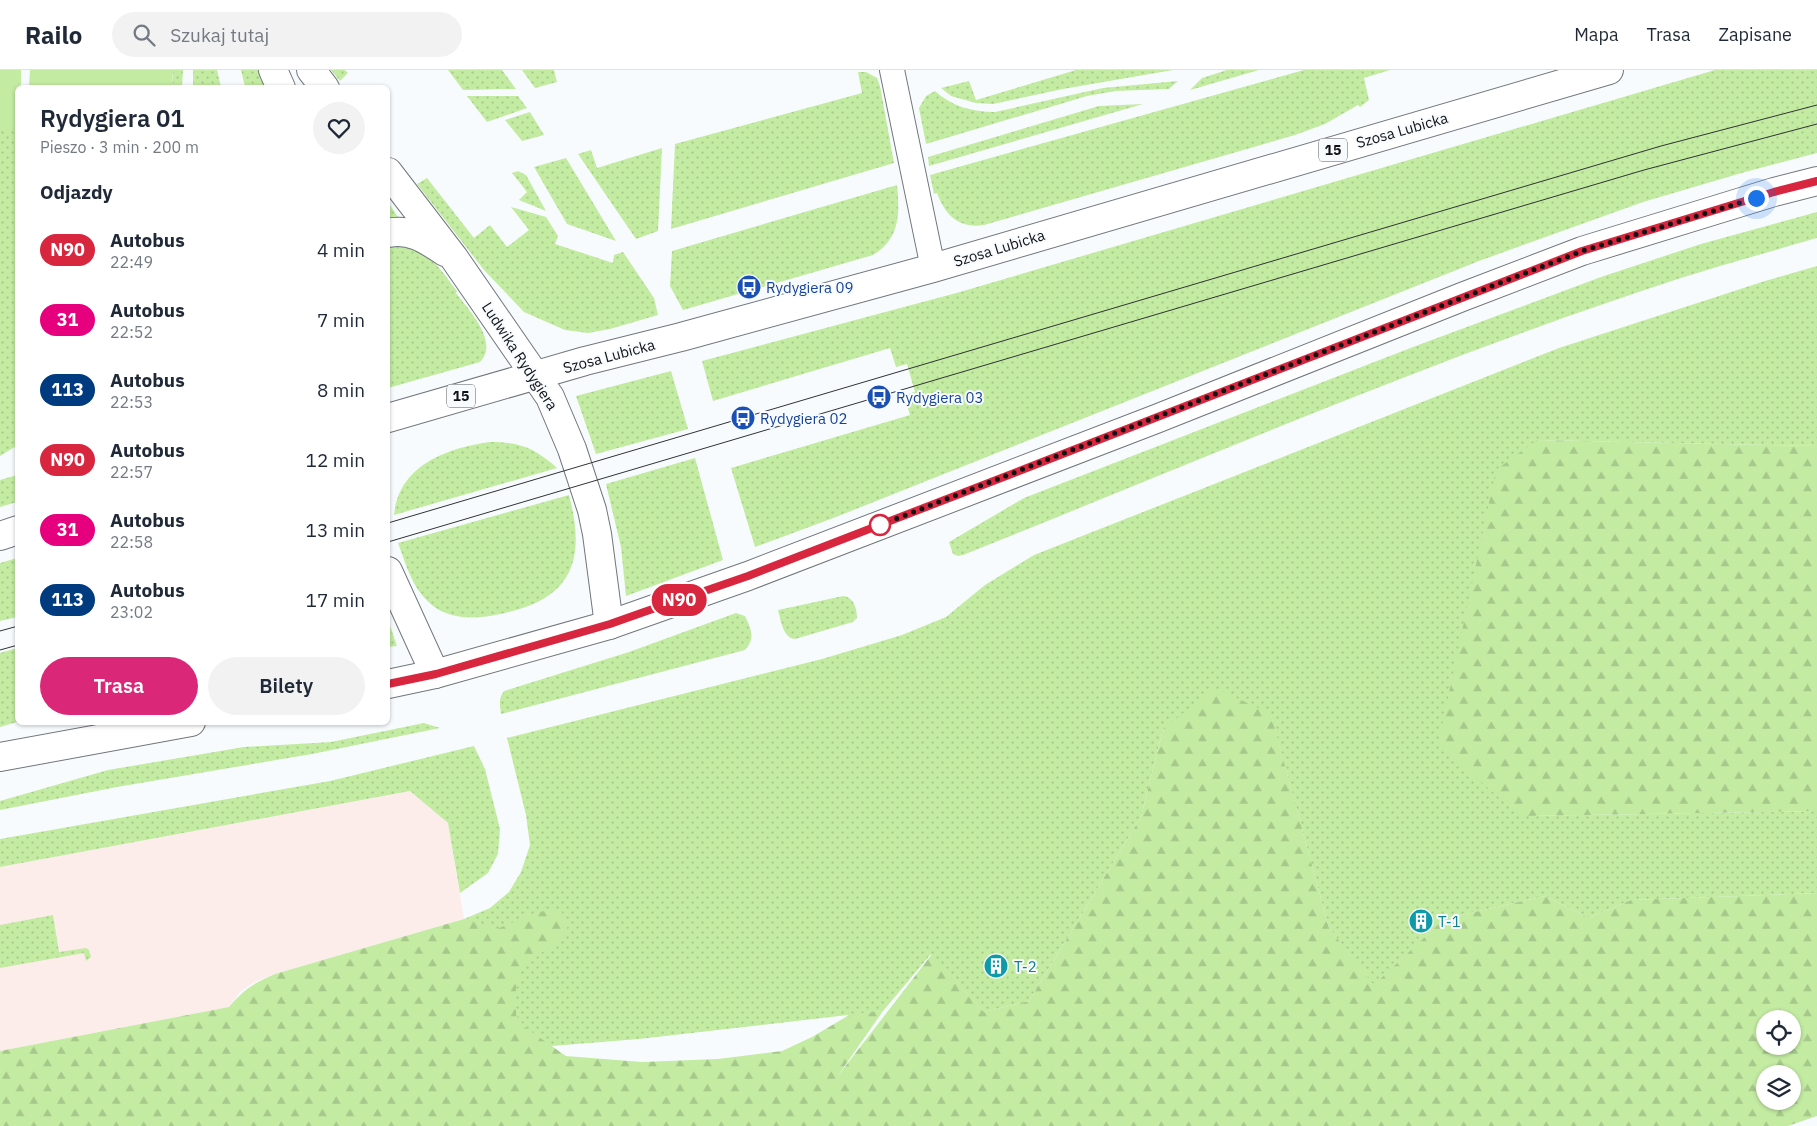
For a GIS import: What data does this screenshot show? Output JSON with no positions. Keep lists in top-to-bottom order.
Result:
{
  "streets": {
    "main road": ["Szosa Lubicka", "15", "Ludwika Rydygiera"]
  },
  "crossings": [
    ["Szosa Lubicka", "Ludwika Rydygiera"]
  ],
  "places": {
    "bus stop": ["Rydygiera 09", "Rydygiera 03", "Rydygiera 02"],
    "building": ["T-1", "T-2"]
  },
  "lines": ["bus line N90"],
  "page": {
    "header": "Railo",
    "search": "Szukaj tutaj",
    "nav": ["Mapa", "Trasa", "Zapisane"],
    "on_map": "N90",
    "heading": [
      ["Rydygiera 01", "Pieszo · 3 min · 200 m"],
      "Odjazdy"
    ],
    "list": [
      {
        "mark": "N90",
        "name": "Autobus",
        "note": "22:49",
        "value": "4 min"
      },
      {
        "mark": "31",
        "name": "Autobus",
        "note": "22:52",
        "value": "7 min"
      },
      {
        "mark": "113",
        "name": "Autobus",
        "note": "22:53",
        "value": "8 min"
      },
      {
        "mark": "N90",
        "name": "Autobus",
        "note": "22:57",
        "value": "12 min"
      },
      {
        "mark": "31",
        "name": "Autobus",
        "note": "22:58",
        "value": "13 min"
      },
      {
        "mark": "113",
        "name": "Autobus",
        "note": "23:02",
        "value": "17 min"
      }
    ],
    "buttons": ["Trasa", "Bilety"]
  }
}
